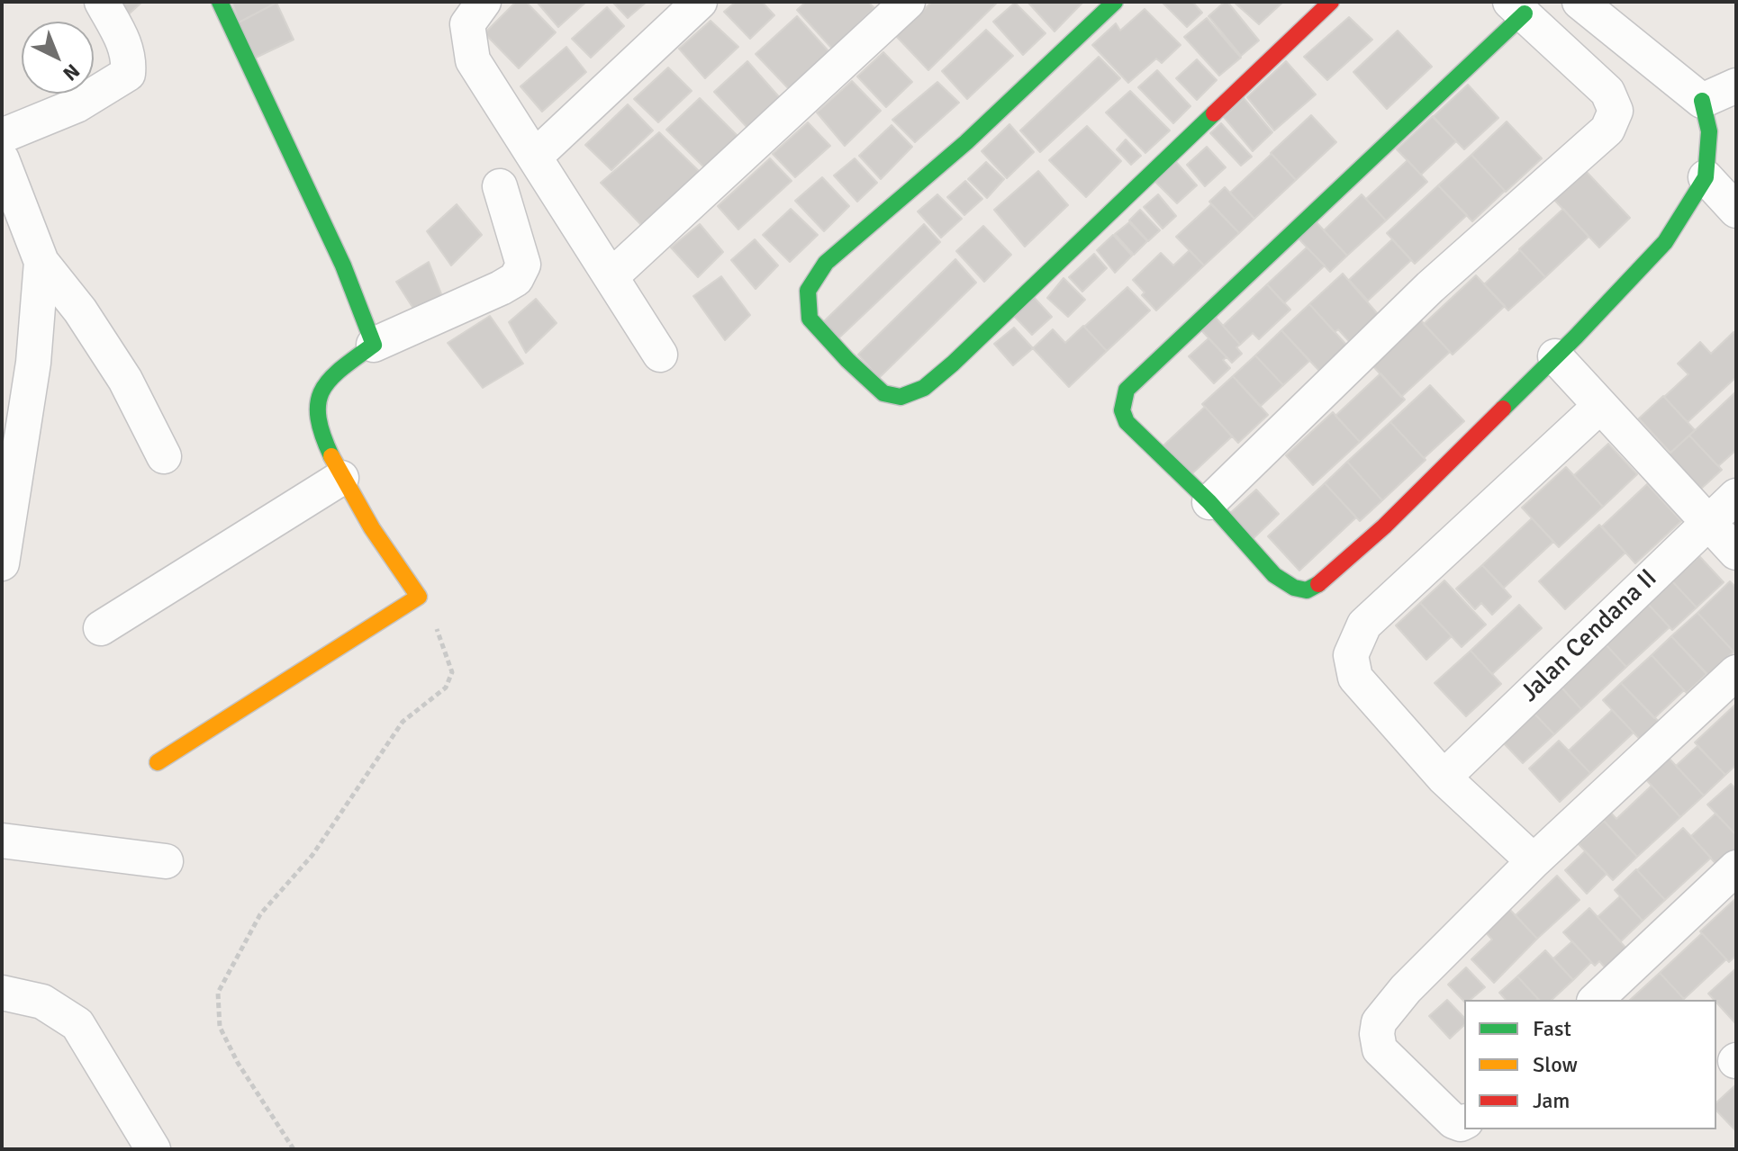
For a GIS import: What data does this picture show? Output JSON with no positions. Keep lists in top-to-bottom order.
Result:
{
  "streets": {
    "street": ["Jalan Cendana II"]
  },
  "legend": ["Fast", "Slow", "Jam"],
  "north": "bottom right"
}
